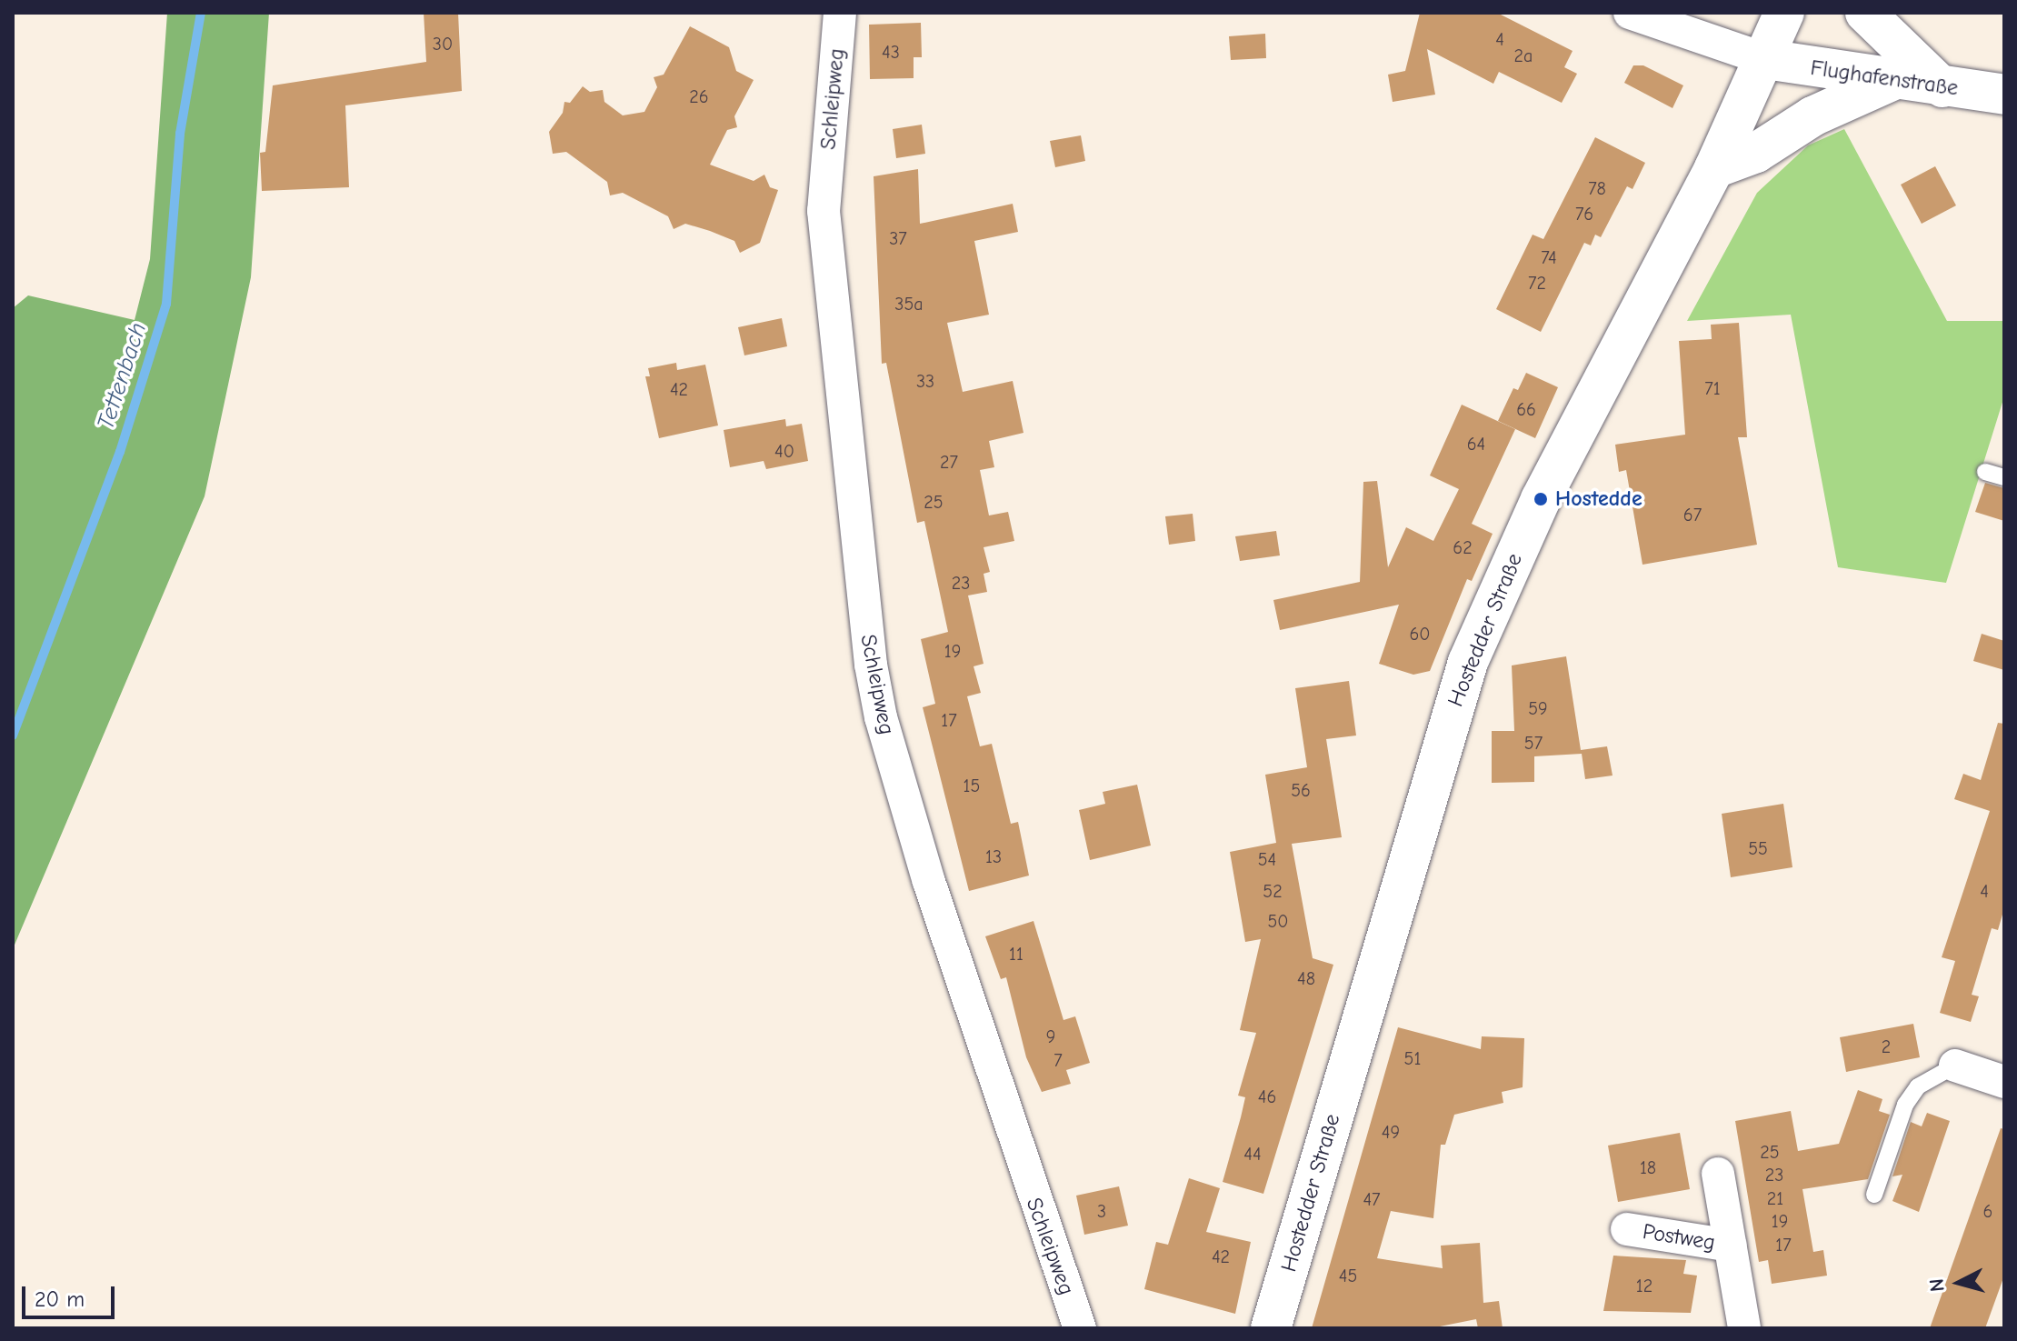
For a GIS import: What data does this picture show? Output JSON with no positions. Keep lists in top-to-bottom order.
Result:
{
  "streets": {
    "main road": ["Flughafenstraße", "Hostedder Straße"],
    "street": ["Schleipweg", "Postweg"]
  },
  "crossings": [
    ["Flughafenstraße", "Hostedder Straße"]
  ],
  "water": ["Tettenbach"],
  "places": ["Hostedde"],
  "house_numbers": [
    "4",
    "30",
    "43",
    "2a",
    "26",
    "78",
    "76",
    "37",
    "74",
    "72",
    "35a",
    "33",
    "71",
    "42",
    "66",
    "64",
    "40",
    "27",
    "25",
    "67",
    "62",
    "23",
    "60",
    "19",
    "59",
    "17",
    "57",
    "15",
    "56",
    "55",
    "13",
    "54",
    "52",
    "4",
    "50",
    "11",
    "48",
    "9",
    "2",
    "51",
    "7",
    "46",
    "49",
    "25",
    "44",
    "18",
    "23",
    "21",
    "47",
    "3",
    "6",
    "19",
    "17",
    "42",
    "45",
    "12"
  ],
  "scale_bar": "20 m",
  "north": "left"
}
